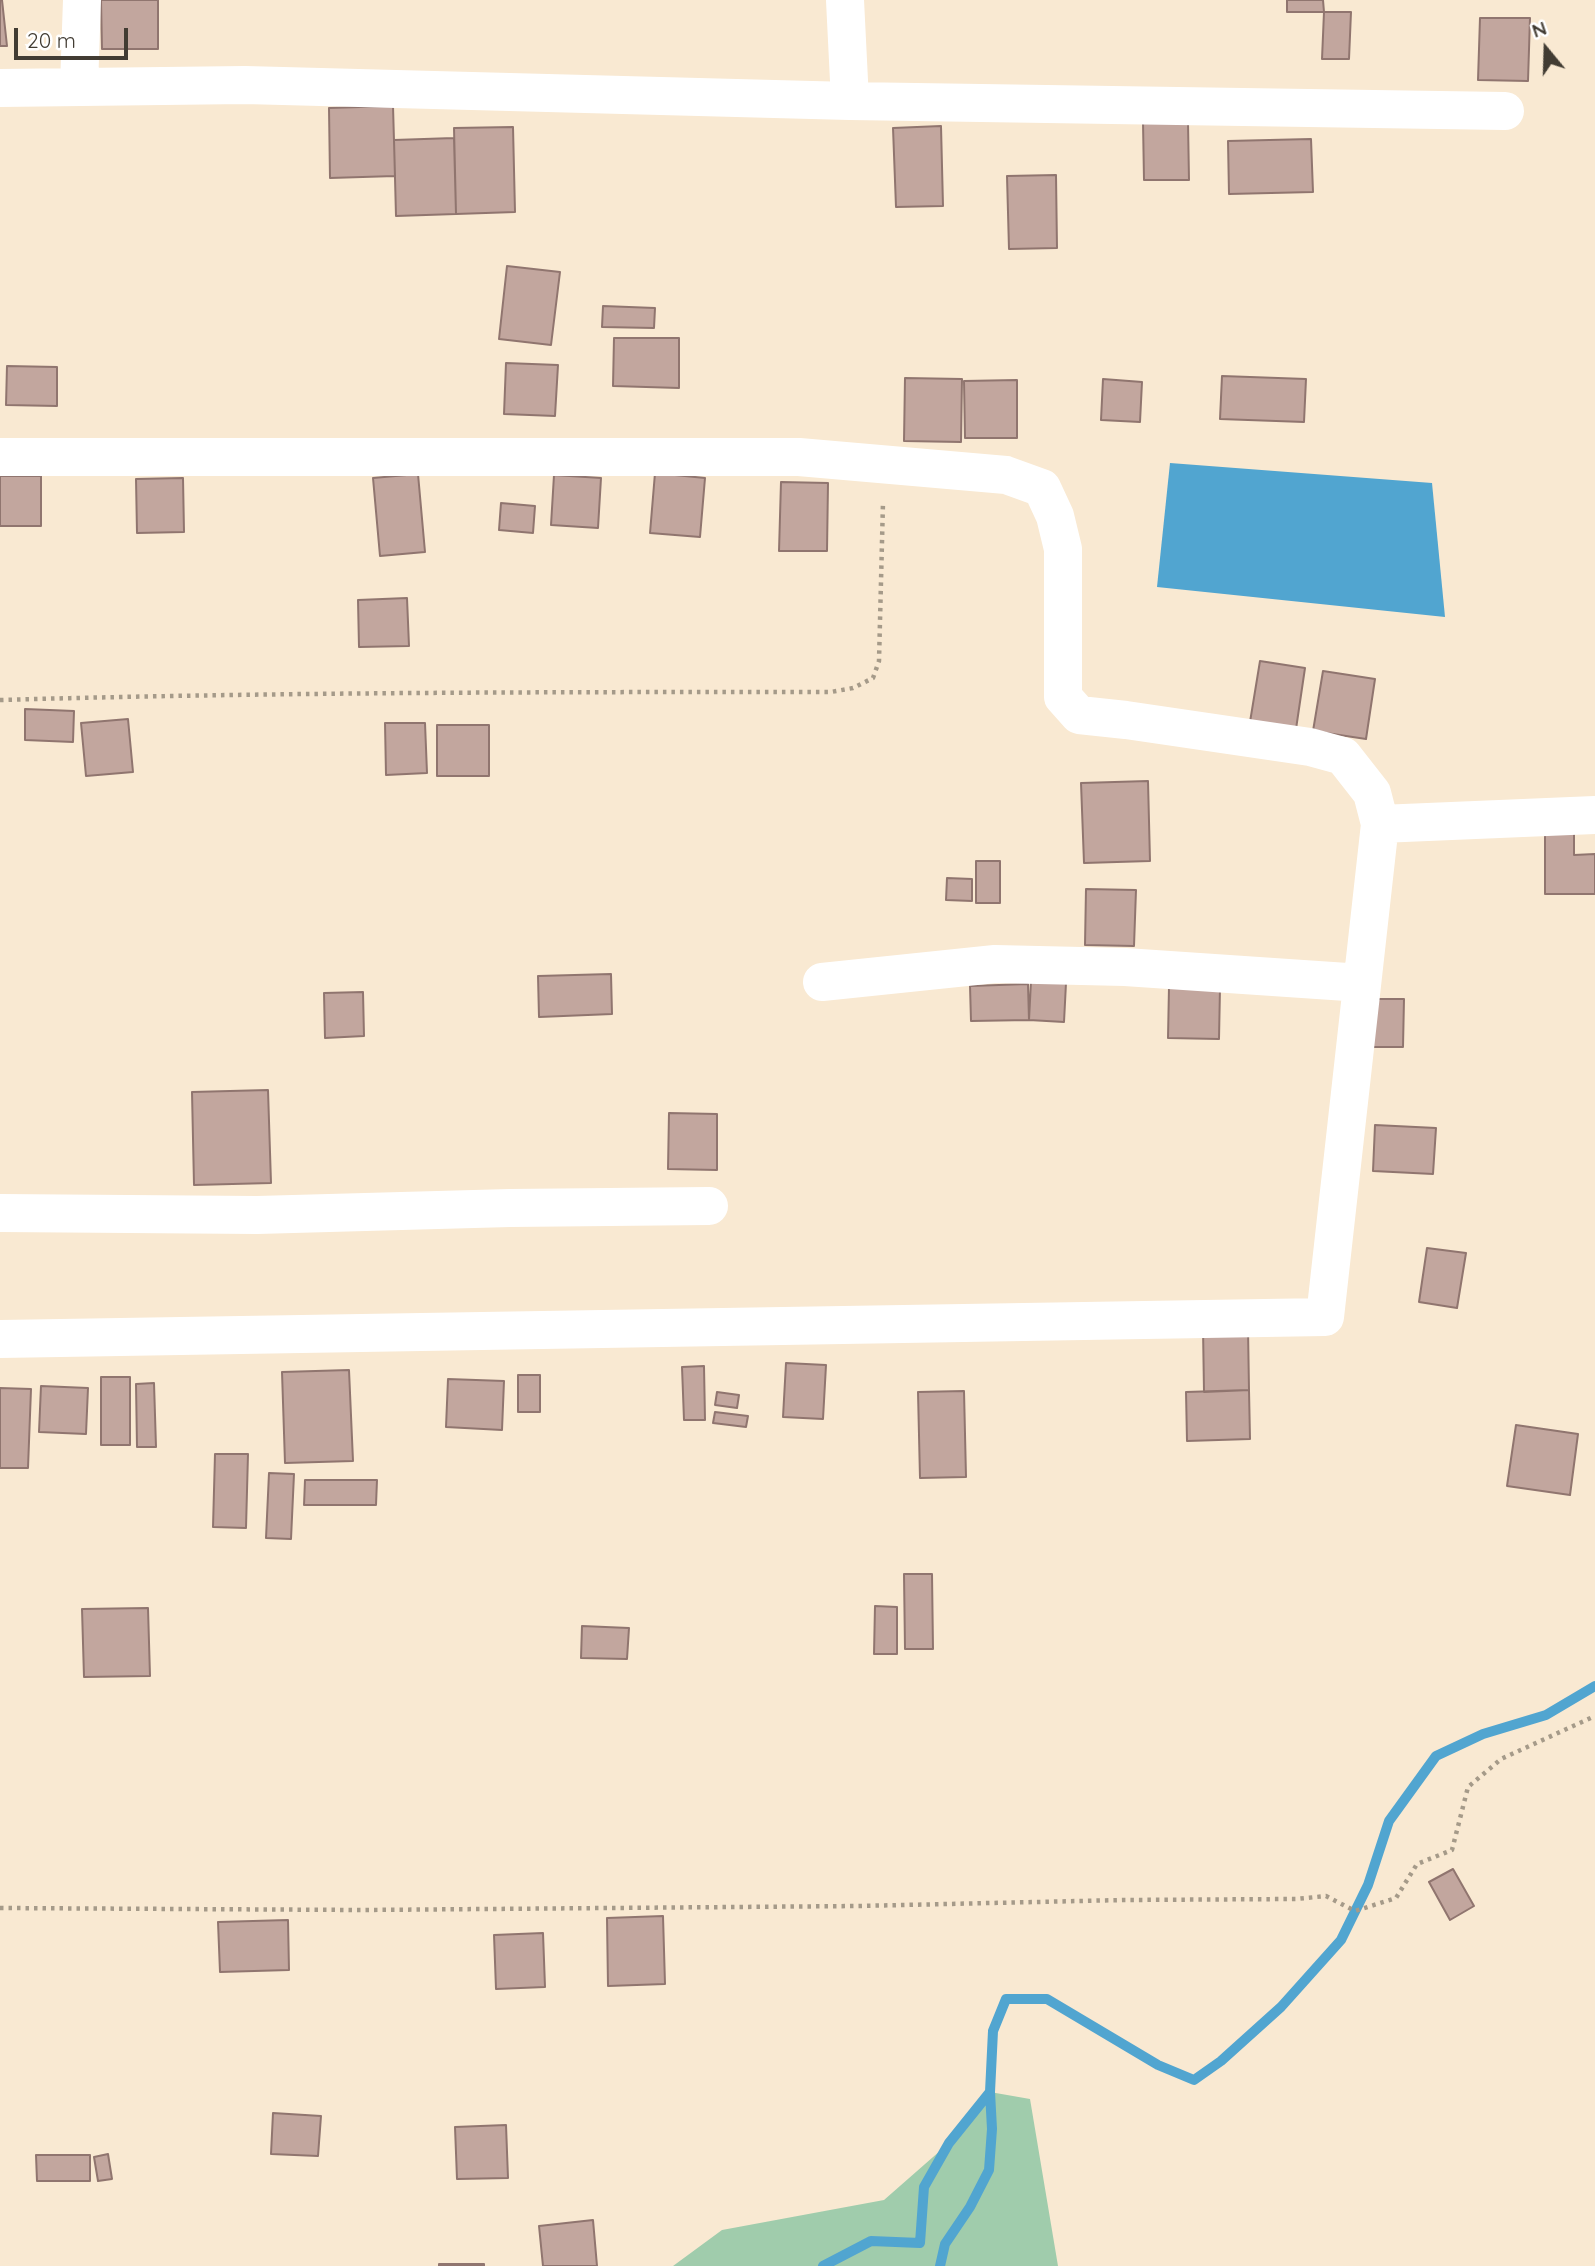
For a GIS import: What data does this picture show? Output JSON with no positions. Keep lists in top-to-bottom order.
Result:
{
  "scale_bar": "20 m",
  "north": "top"
}
